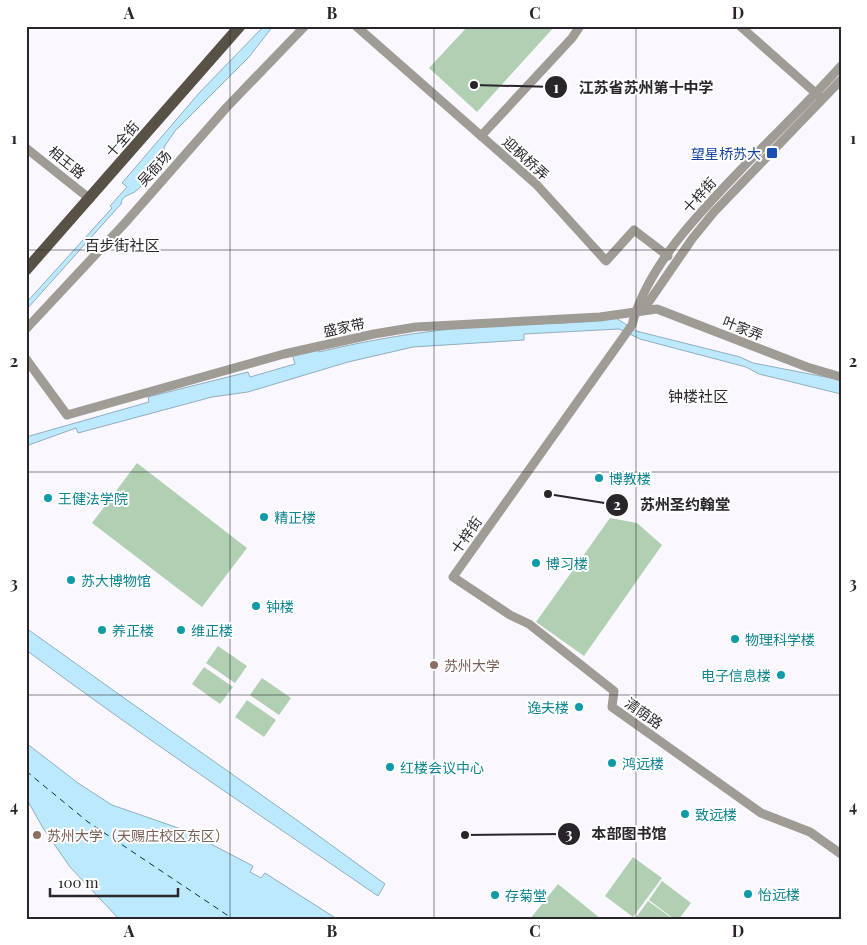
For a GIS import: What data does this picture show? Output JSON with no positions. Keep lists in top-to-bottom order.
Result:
{
  "streets": {
    "main road": ["十全街"],
    "street": [
      "迎枫桥弄",
      "相王路",
      "吴衙场",
      "十梓街",
      "盛家带",
      "叶家弄",
      "清荫路"
    ]
  },
  "crossings": [
    ["十全街", "相王路"],
    ["迎枫桥弄", "十梓街"],
    ["十梓街", "盛家带"],
    ["十梓街", "叶家弄"],
    ["十梓街", "清荫路"],
    ["盛家带", "叶家弄"]
  ],
  "districts": ["百步街社区", "钟楼社区"],
  "places": {
    "other": [
      "江苏省苏州第十中学",
      "博教楼",
      "苏州圣约翰堂",
      "王健法学院",
      "精正楼",
      "博习楼",
      "苏大博物馆",
      "钟楼",
      "养正楼",
      "维正楼",
      "物理科学楼",
      "苏州大学",
      "电子信息楼",
      "逸夫楼",
      "鸿远楼",
      "红楼会议中心",
      "致远楼",
      "苏州大学（天赐庄校区东区）",
      "本部图书馆",
      "怡远楼",
      "存菊堂"
    ],
    "transit": ["望星桥苏大"]
  },
  "scale_bar": "100 m",
  "grid": {
    "columns": [
      "A",
      "B",
      "C",
      "D"
    ],
    "rows": [
      "1",
      "2",
      "3",
      "4"
    ]
  }
}
